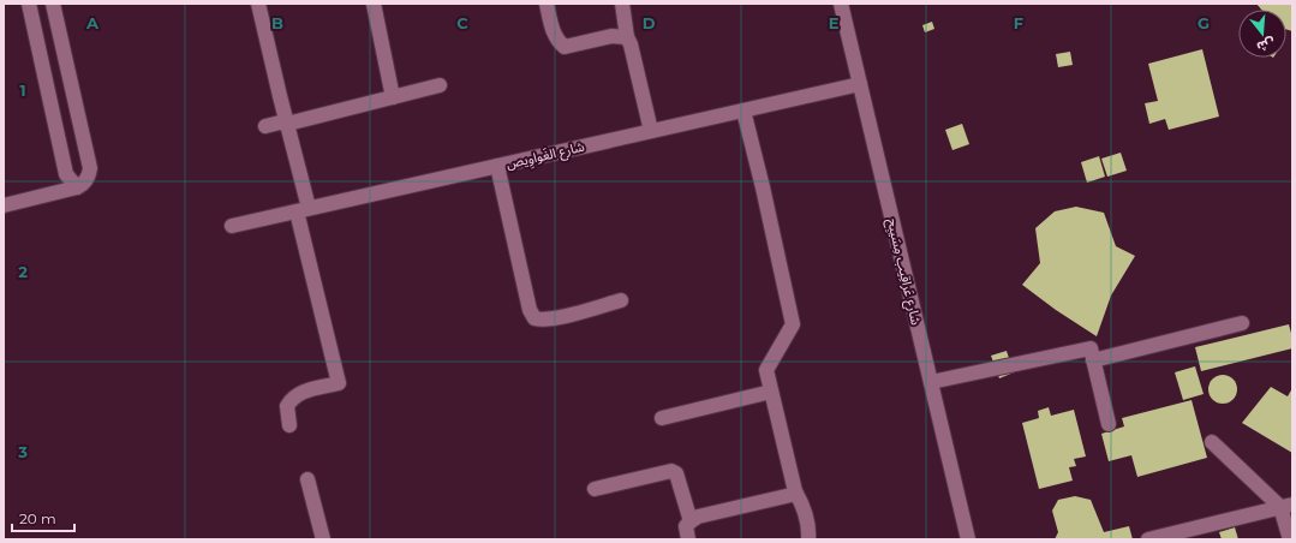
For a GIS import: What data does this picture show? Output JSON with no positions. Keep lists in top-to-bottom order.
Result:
{
  "streets": {
    "street": ["شارع الغَواوِيص", "شارع عَراقِيب مِسَيبِح"]
  },
  "crossings": [
    ["شارع الغَواوِيص", "شارع عَراقِيب مِسَيبِح"]
  ],
  "scale_bar": "20 m",
  "north": "bottom",
  "grid": {
    "columns": [
      "A",
      "B",
      "C",
      "D",
      "E",
      "F",
      "G"
    ],
    "rows": ["1", "2", "3"]
  }
}
